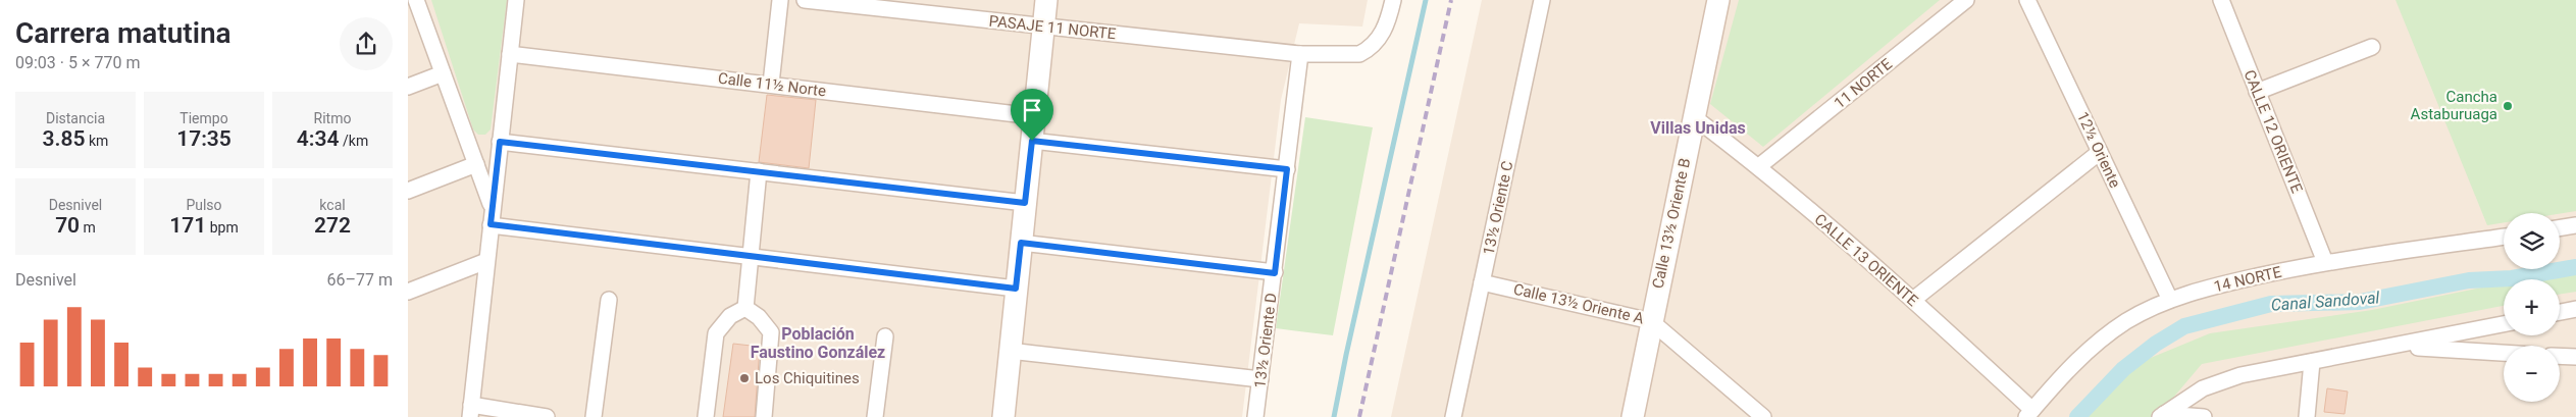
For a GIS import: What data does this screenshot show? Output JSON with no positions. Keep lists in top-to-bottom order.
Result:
{
  "streets": {
    "street": [
      "PASAJE 11 NORTE",
      "11 NORTE",
      "Calle 11½ Norte",
      "CALLE 12 ORIENTE",
      "12½ Oriente",
      "13½ Oriente C",
      "Calle 13½ Oriente B",
      "CALLE 13 ORIENTE",
      "14 NORTE",
      "Calle 13½ Oriente A",
      "13½ Oriente D"
    ]
  },
  "crossings": [
    ["PASAJE 11 NORTE", "13½ Oriente D"],
    ["11 NORTE", "CALLE 13 ORIENTE"],
    ["CALLE 12 ORIENTE", "14 NORTE"],
    ["12½ Oriente", "14 NORTE"],
    ["13½ Oriente C", "Calle 13½ Oriente A"],
    ["Calle 13½ Oriente B", "CALLE 13 ORIENTE"],
    ["Calle 13½ Oriente B", "Calle 13½ Oriente A"],
    ["CALLE 13 ORIENTE", "14 NORTE"]
  ],
  "districts": ["Villas Unidas", "Población Faustino González"],
  "water": ["Canal Sandoval"],
  "places": ["Cancha Astaburuaga", "Los Chiquitines"],
  "page": {
    "heading": ["Carrera matutina", "09:03 · 5 × 770 m"],
    "stats": [
      ["Distancia", "3.85 km"],
      ["Tiempo", "17:35"],
      ["Ritmo", "4:34 /km"],
      ["Desnivel", "70 m"],
      ["Pulso", "171 bpm"],
      ["kcal", "272"]
    ],
    "map_buttons": ["+", "−"],
    "chart": ["Desnivel", "66–77 m"]
  }
}
